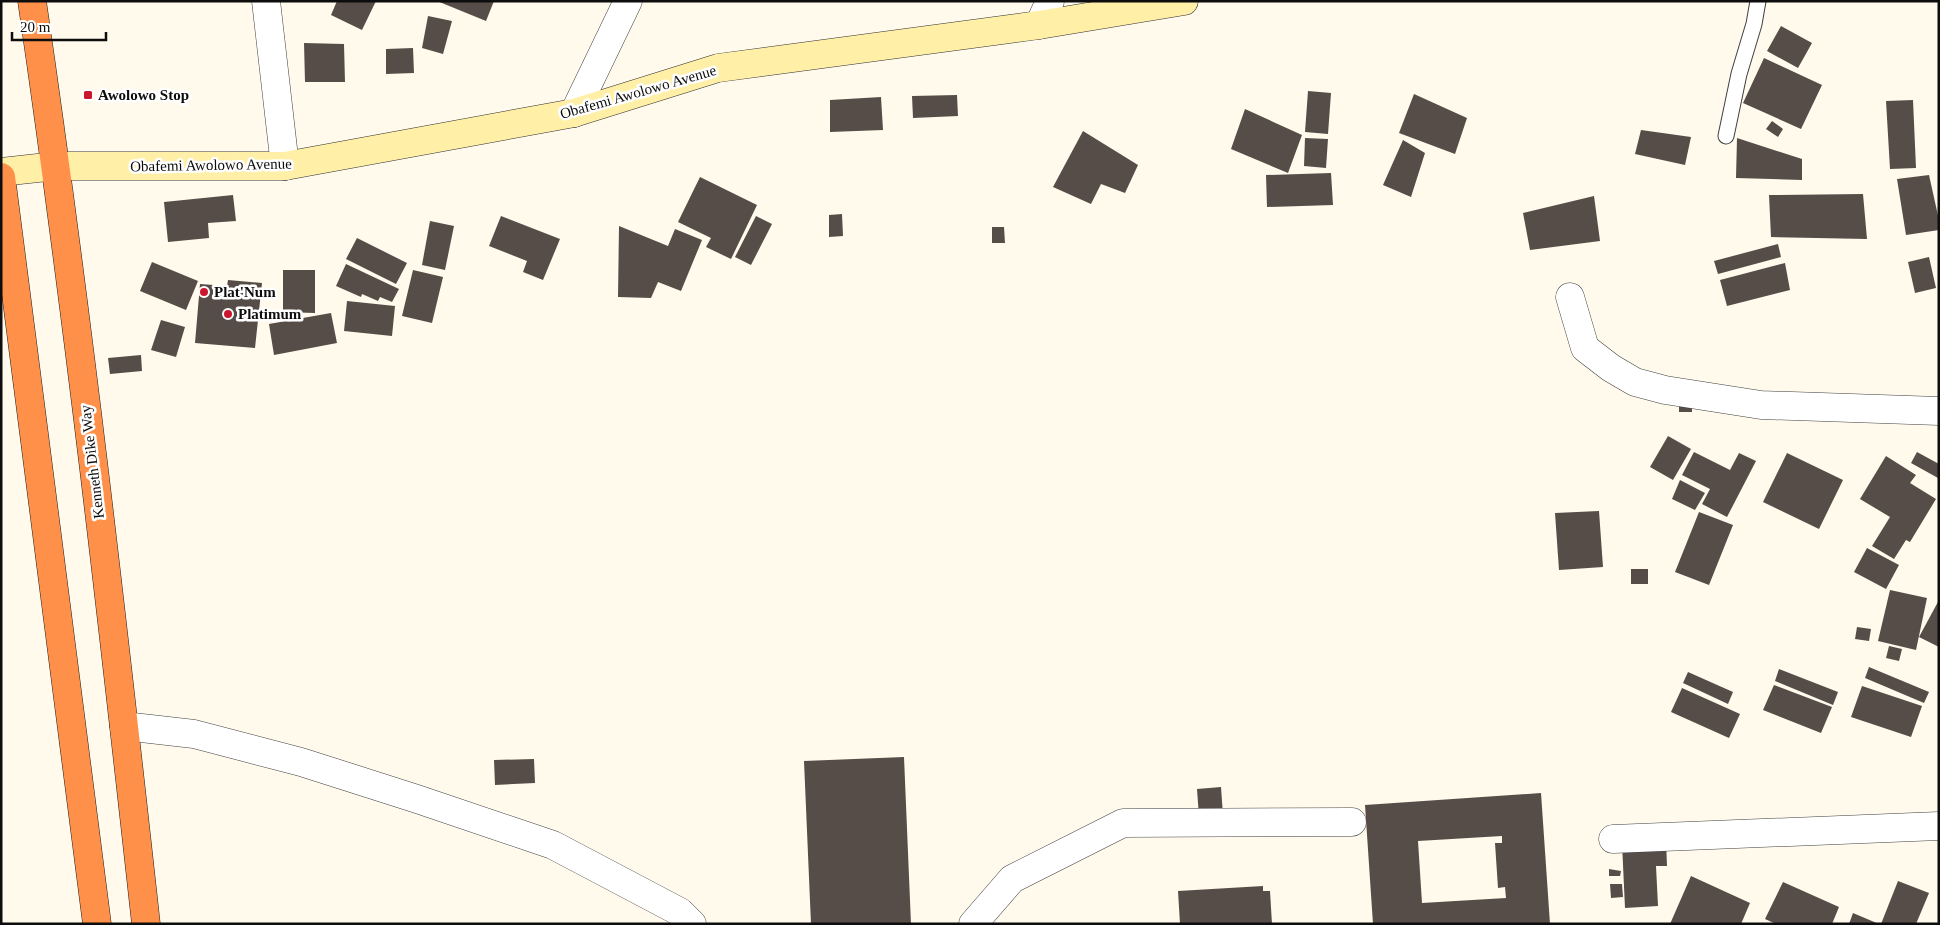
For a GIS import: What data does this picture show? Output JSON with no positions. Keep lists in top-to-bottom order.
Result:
{
  "streets": {
    "highway": ["Kenneth Dike Way"],
    "main road": ["Obafemi Awolowo Avenue"]
  },
  "crossings": [
    ["Obafemi Awolowo Avenue", "Kenneth Dike Way"]
  ],
  "places": {
    "transit": ["Awolowo Stop"],
    "other": ["Plat'Num", "Platimum"]
  },
  "scale_bar": "20 m"
}
